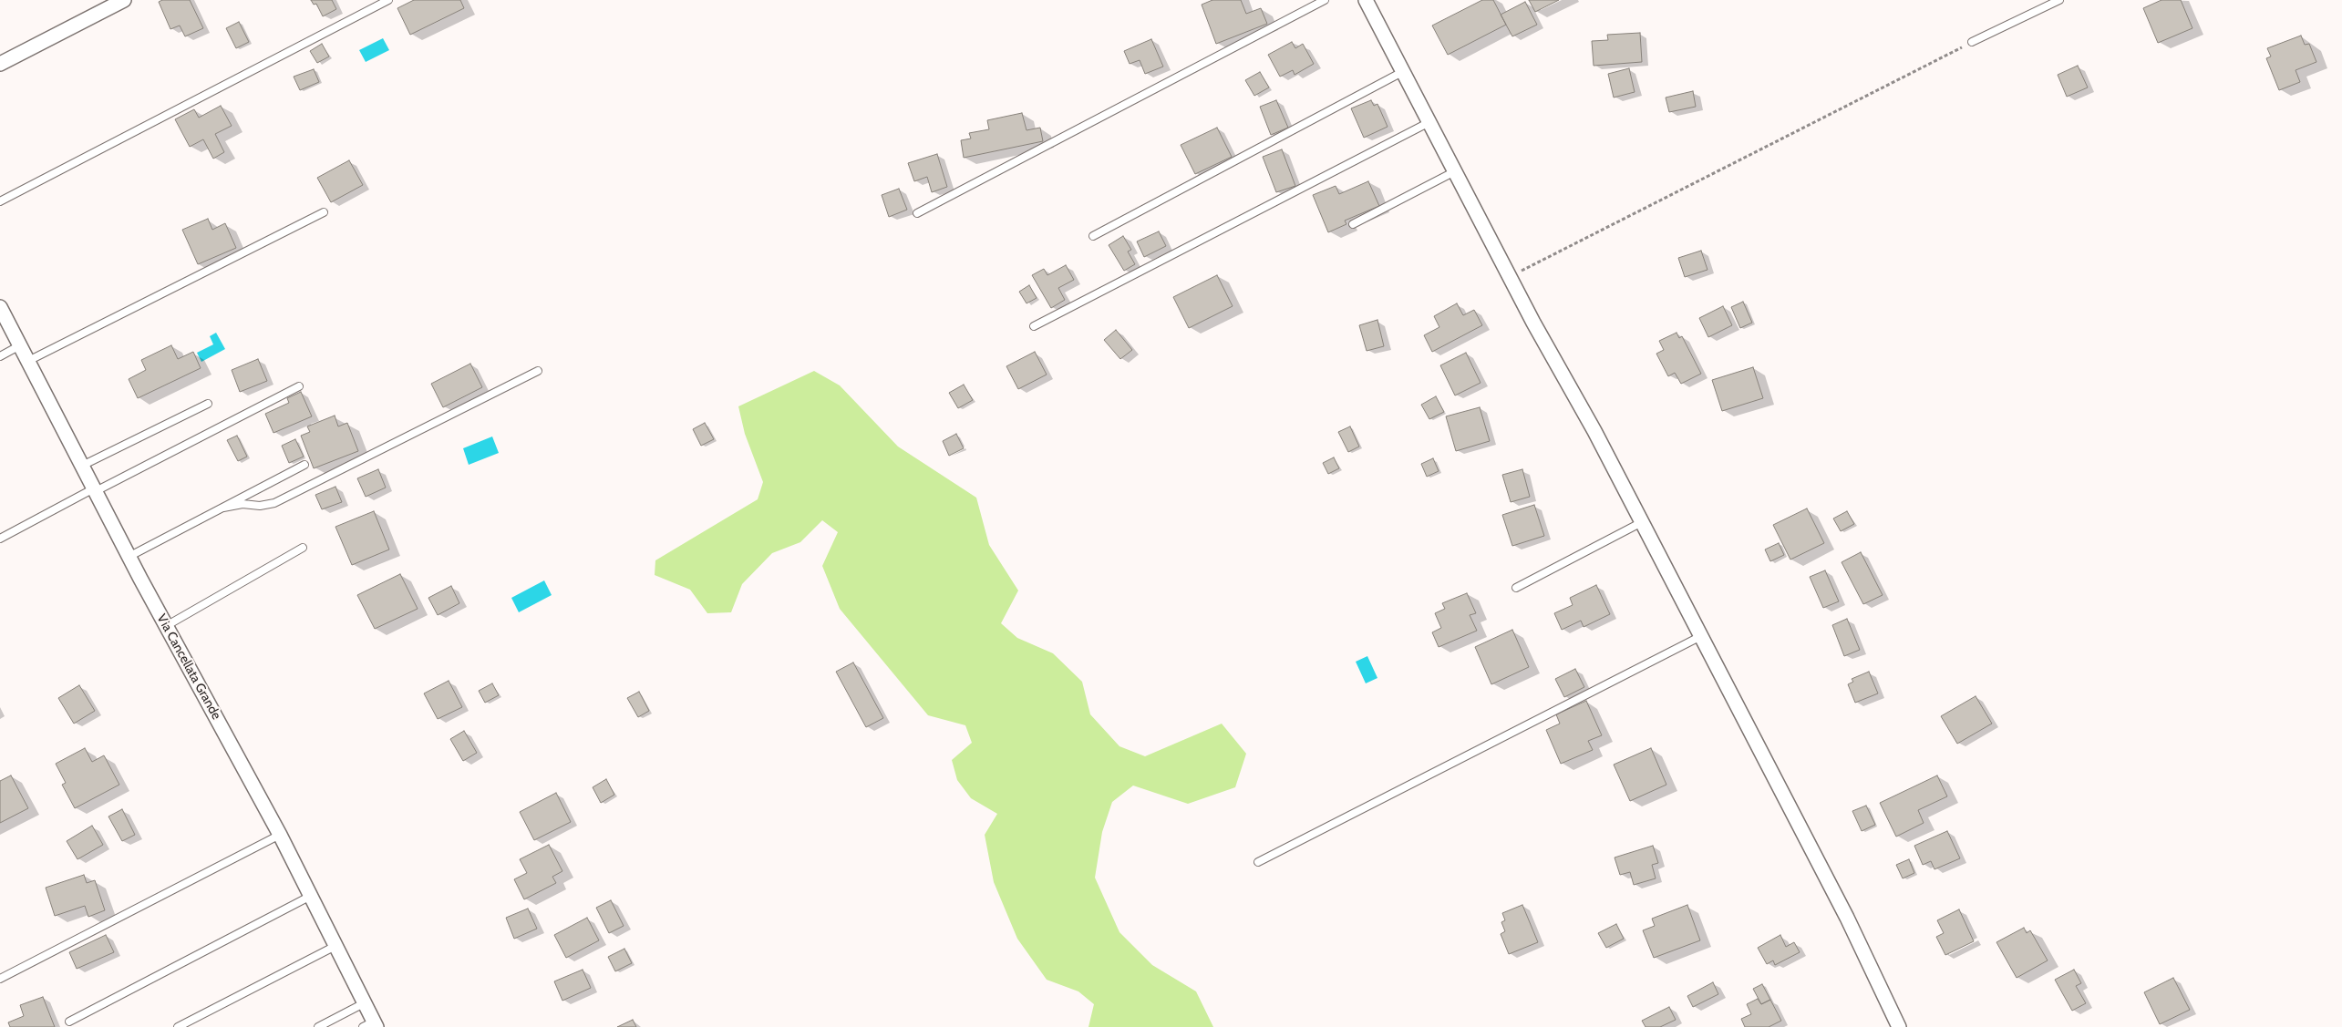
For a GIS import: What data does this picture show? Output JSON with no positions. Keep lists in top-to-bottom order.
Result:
{
  "streets": {
    "street": ["Via Cancellata Grande"]
  }
}
